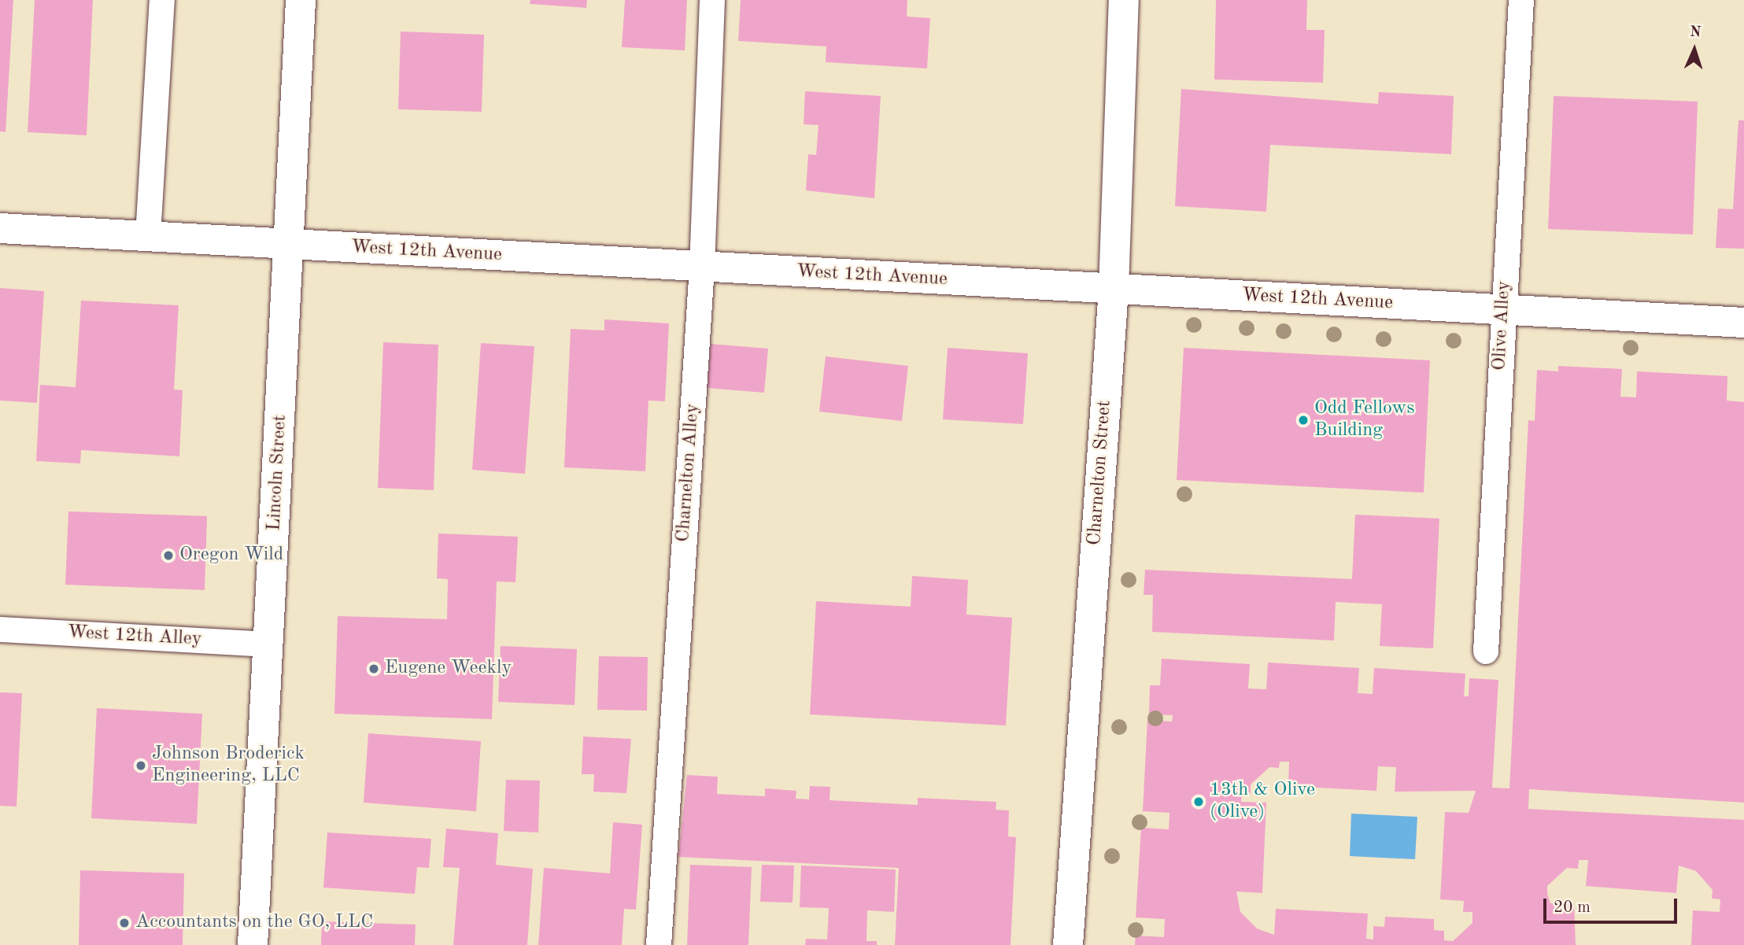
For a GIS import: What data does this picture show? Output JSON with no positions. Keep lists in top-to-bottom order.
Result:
{
  "streets": {
    "street": ["West 12th Avenue", "Lincoln Street", "Charnelton Street"],
    "lane": ["Olive Alley", "Charnelton Alley", "West 12th Alley"]
  },
  "crossings": [
    ["West 12th Avenue", "Olive Alley"],
    ["West 12th Avenue", "Lincoln Street"],
    ["West 12th Avenue", "Charnelton Alley"],
    ["West 12th Avenue", "Charnelton Street"],
    ["Lincoln Street", "West 12th Alley"]
  ],
  "places": [
    "Odd Fellows Building",
    "Oregon Wild",
    "Eugene Weekly",
    "Johnson Broderick Engineering, LLC",
    "13th & Olive (Olive)",
    "Accountants on the GO, LLC"
  ],
  "scale_bar": "20 m",
  "north": "top"
}
